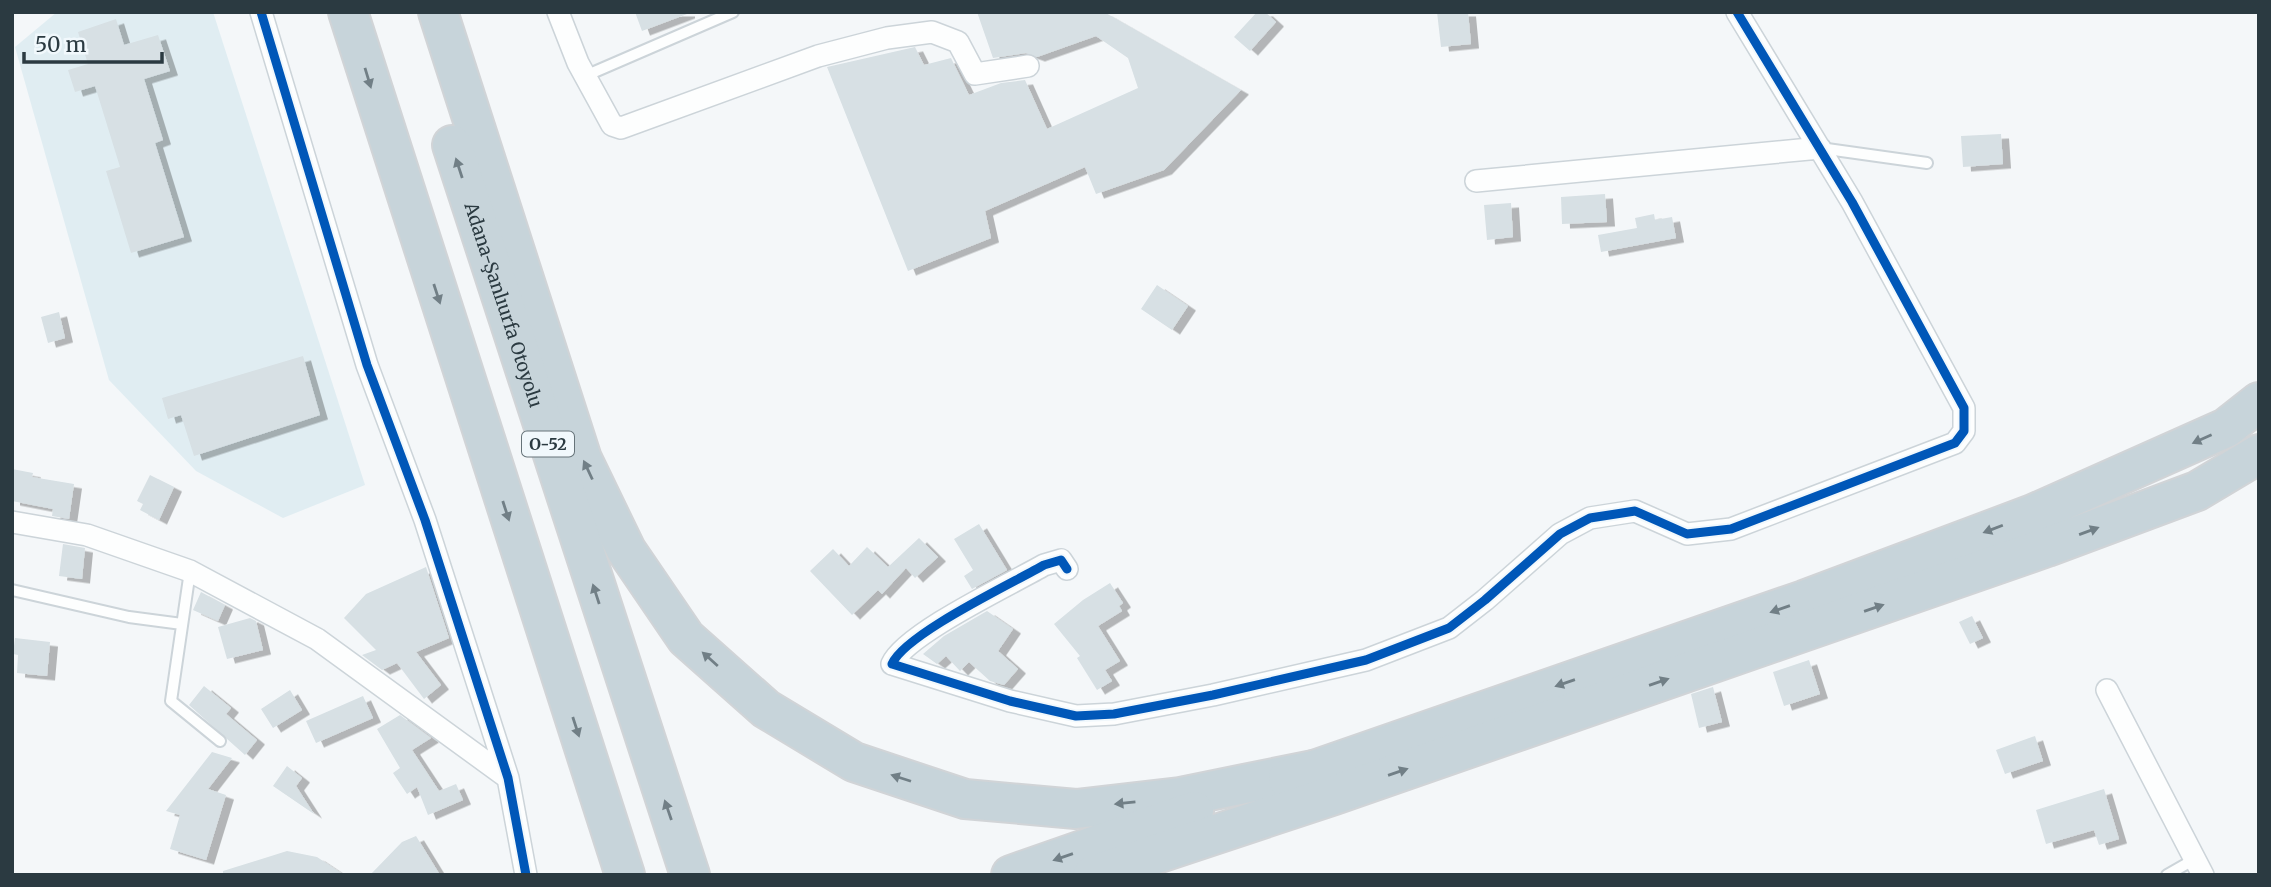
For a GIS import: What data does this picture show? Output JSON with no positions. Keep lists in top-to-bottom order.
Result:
{
  "streets": {
    "highway": ["Adana-Şanlıurfa Otoyolu", "O-52"]
  },
  "scale_bar": "50 m"
}
